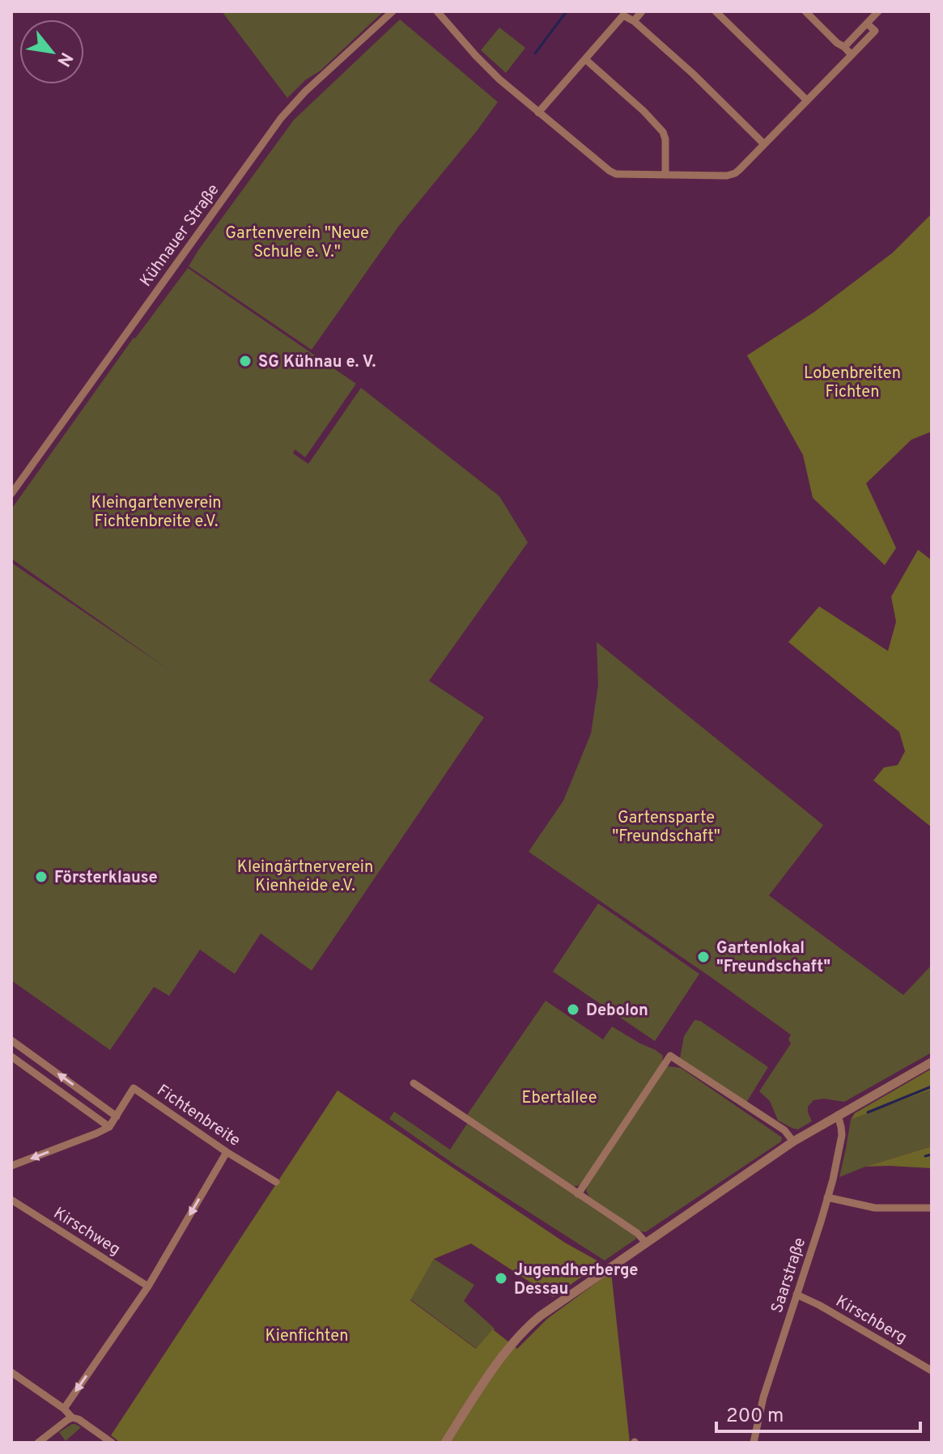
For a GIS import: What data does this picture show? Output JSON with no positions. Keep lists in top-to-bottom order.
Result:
{
  "streets": {
    "street": [
      "Kühnauer Straße",
      "Fichtenbreite",
      "Kirschweg",
      "Saarstraße",
      "Kirschberg"
    ]
  },
  "crossings": [
    ["Saarstraße", "Kirschberg"]
  ],
  "parks": [
    "Gartenverein \"Neue Schule e. V.\"",
    "Lobenbreiten Fichten",
    "Kleingartenverein Fichtenbreite e.V.",
    "Gartensparte \"Freundschaft\"",
    "Kleingärtnerverein Kienheide e.V.",
    "Ebertallee",
    "Kienfichten"
  ],
  "places": [
    "SG Kühnau e. V.",
    "Försterklause",
    "Gartenlokal \"Freundschaft\"",
    "Debolon",
    "Jugendherberge Dessau"
  ],
  "scale_bar": "200 m",
  "north": "bottom right"
}
